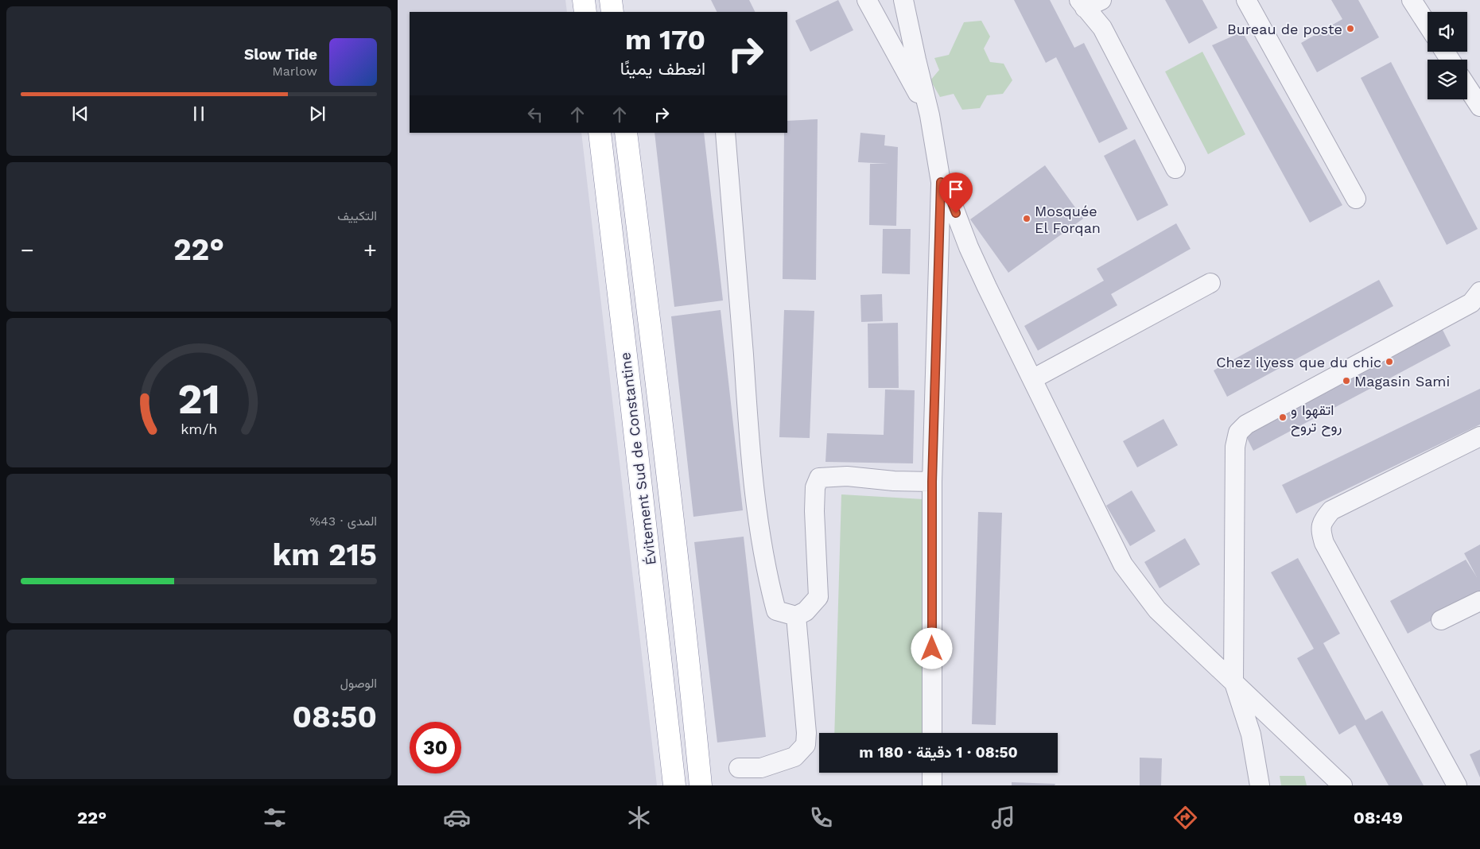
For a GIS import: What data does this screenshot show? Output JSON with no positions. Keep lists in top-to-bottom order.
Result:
{
  "streets": {
    "highway": ["Évitement Sud de Constantine"]
  },
  "places": [
    "Bureau de poste",
    "Mosquée El Forqan",
    "Chez ilyess que du chic",
    "Magasin Sami",
    "اتقهوا و روح تروح"
  ],
  "page": {
    "turn": ["170 m", "انعطف يمينًا"],
    "song": ["Slow Tide", "Marlow"],
    "tile": [
      "التكييف",
      ["المدى · 43%", "215 km"],
      ["الوصول", "08:50"]
    ],
    "heat": ["−", "22°", "+"],
    "limit": "30",
    "trip": "08:50 · 1 دقيقة · 180 m",
    "tabs": ["08:49", "22°"],
    "gauge": ["21", "km/h"]
  }
}
